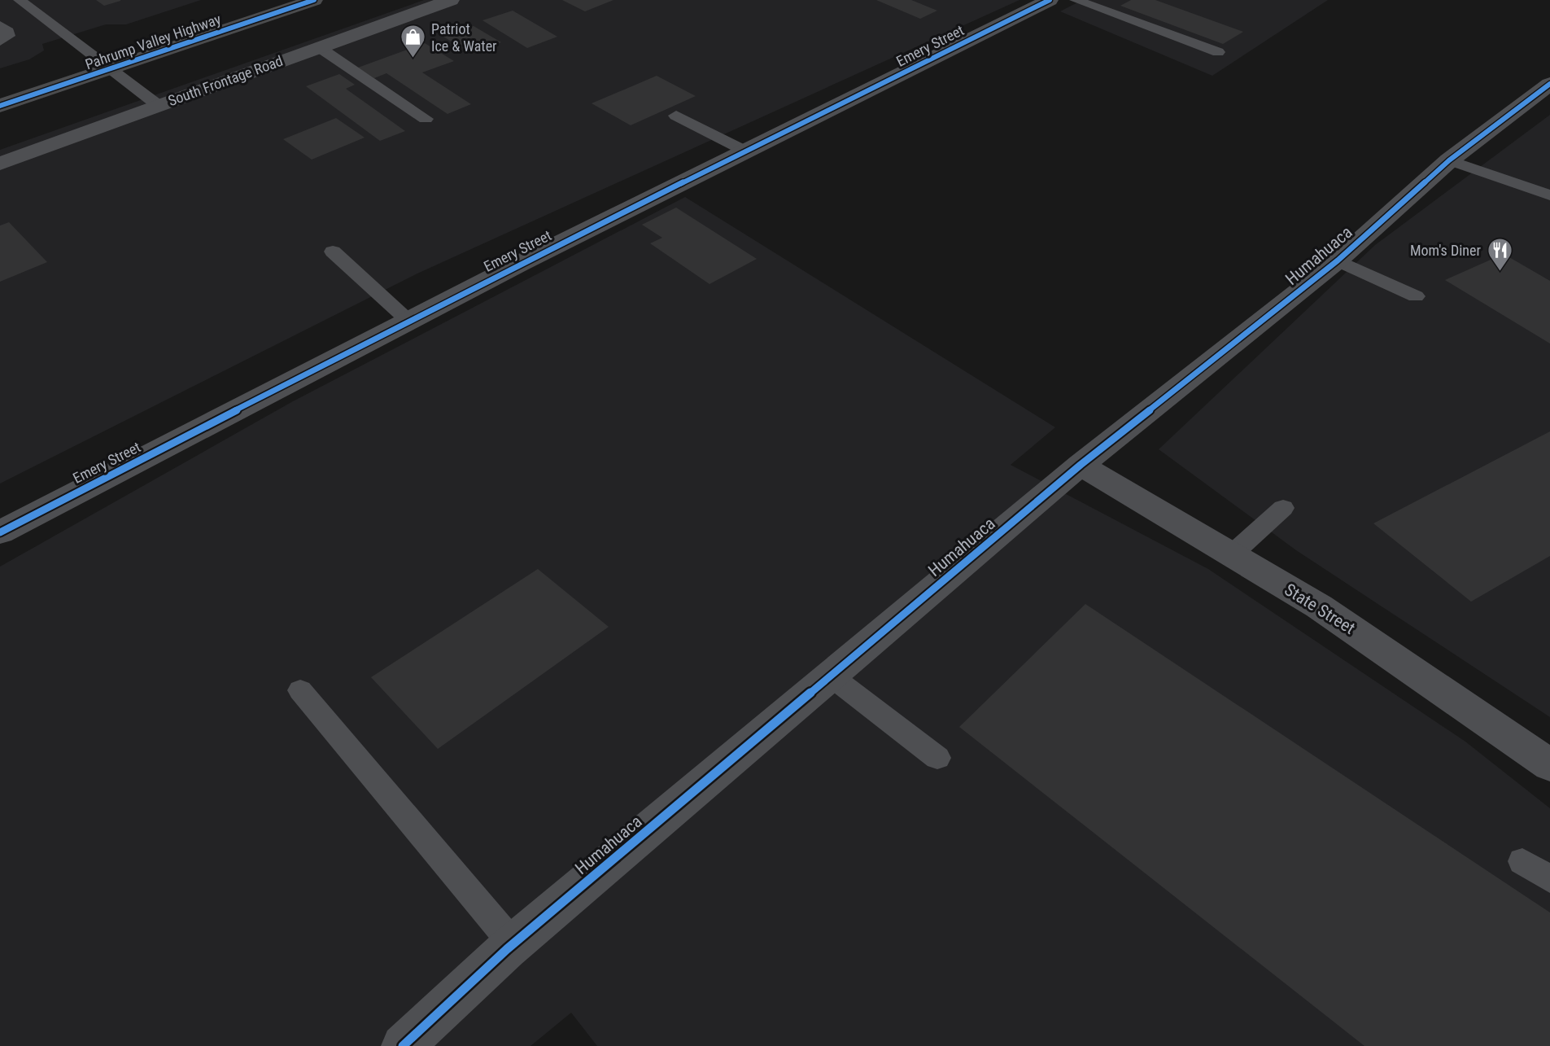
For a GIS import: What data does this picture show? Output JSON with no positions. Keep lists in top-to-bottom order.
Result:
{
  "streets": {
    "highway": ["Pahrump Valley Highway"],
    "street": [
      "Emery Street",
      "South Frontage Road",
      "Humahuaca",
      "State Street"
    ]
  },
  "crossings": [
    ["Humahuaca", "State Street"]
  ],
  "places": {
    "shop": ["Patriot Ice & Water"],
    "restaurant": ["Mom's Diner"]
  }
}
